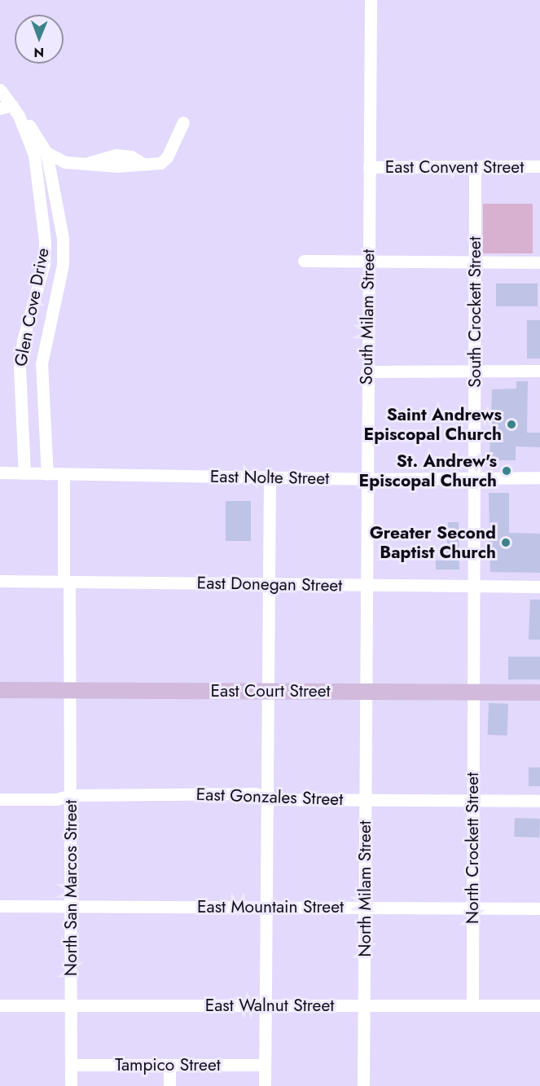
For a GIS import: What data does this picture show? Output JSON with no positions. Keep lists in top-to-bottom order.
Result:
{
  "streets": {
    "main road": ["East Court Street"],
    "street": [
      "East Convent Street",
      "Glen Cove Drive",
      "South Crockett Street",
      "South Milam Street",
      "East Nolte Street",
      "East Donegan Street",
      "East Gonzales Street",
      "North Crockett Street",
      "North San Marcos Street",
      "North Milam Street",
      "East Mountain Street",
      "East Walnut Street",
      "Tampico Street"
    ]
  },
  "crossings": [
    ["East Convent Street", "South Crockett Street"],
    ["East Convent Street", "South Milam Street"],
    ["Glen Cove Drive", "East Nolte Street"],
    ["South Crockett Street", "East Nolte Street"],
    ["South Crockett Street", "East Donegan Street"],
    ["South Crockett Street", "East Court Street"],
    ["South Crockett Street", "North Crockett Street"],
    ["South Milam Street", "East Nolte Street"],
    ["South Milam Street", "East Donegan Street"],
    ["South Milam Street", "East Court Street"],
    ["South Milam Street", "North Milam Street"],
    ["East Nolte Street", "North San Marcos Street"],
    ["East Donegan Street", "North San Marcos Street"],
    ["East Court Street", "North Crockett Street"],
    ["East Court Street", "North San Marcos Street"],
    ["East Court Street", "North Milam Street"],
    ["East Gonzales Street", "North Crockett Street"],
    ["East Gonzales Street", "North San Marcos Street"],
    ["East Gonzales Street", "North Milam Street"],
    ["North Crockett Street", "East Mountain Street"],
    ["North Crockett Street", "East Walnut Street"],
    ["North San Marcos Street", "East Mountain Street"],
    ["North San Marcos Street", "East Walnut Street"],
    ["North San Marcos Street", "Tampico Street"],
    ["North Milam Street", "East Mountain Street"],
    ["North Milam Street", "East Walnut Street"]
  ],
  "places": ["Saint Andrews Episcopal Church", "St. Andrew's Episcopal Church", "Greater Second Baptist Church"],
  "north": "bottom"
}
